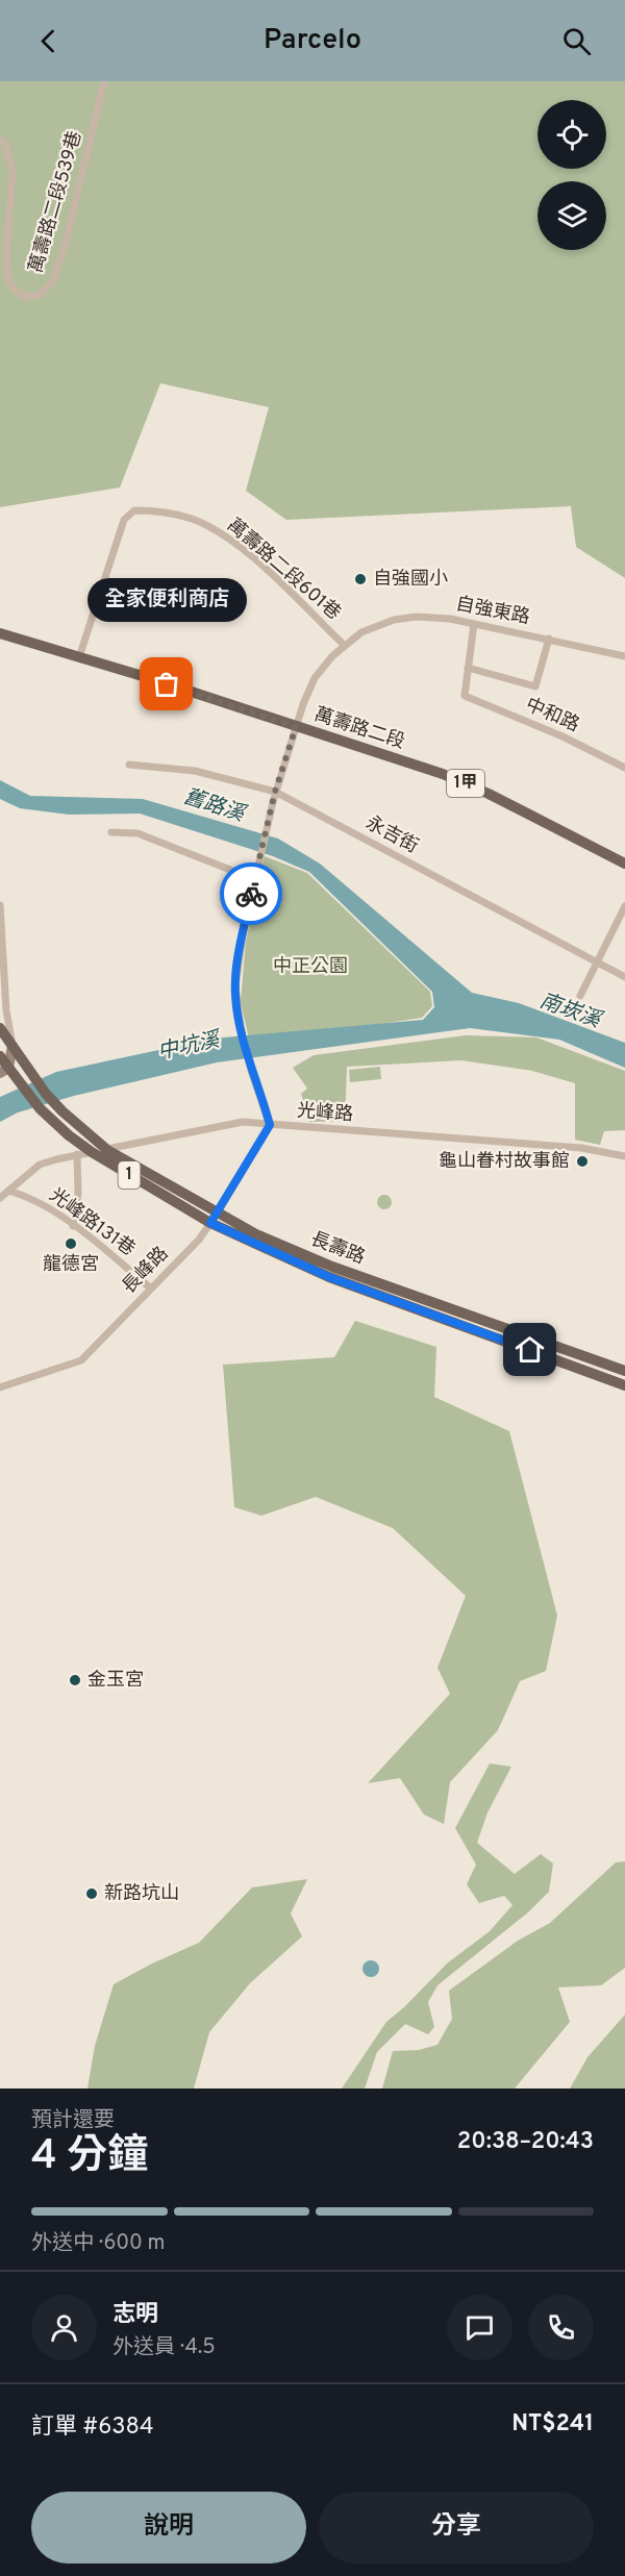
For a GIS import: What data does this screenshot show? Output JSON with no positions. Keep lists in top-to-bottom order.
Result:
{
  "streets": {
    "main road": [
      "萬壽路二段",
      "1甲",
      "1",
      "長壽路"
    ],
    "street": [
      "萬壽路二段539巷",
      "萬壽路二段601巷",
      "自強東路",
      "中和路",
      "永吉街",
      "光峰路",
      "光峰路131巷",
      "長峰路"
    ]
  },
  "crossings": [
    ["萬壽路二段601巷", "自強東路"],
    ["萬壽路二段601巷", "萬壽路二段"],
    ["自強東路", "萬壽路二段"],
    ["自強東路", "永吉街"],
    ["自強東路", "光峰路"],
    ["自強東路", "長峰路"],
    ["光峰路", "光峰路131巷"],
    ["光峰路", "長壽路"],
    ["光峰路", "長峰路"],
    ["1", "長壽路"],
    ["光峰路131巷", "長峰路"],
    ["長壽路", "長峰路"]
  ],
  "water": ["舊路溪", "南崁溪", "中坑溪"],
  "parks": ["中正公園"],
  "places": [
    "自強國小",
    "全家便利商店",
    "龜山眷村故事館",
    "龍德宮",
    "金玉宮",
    "新路坑山"
  ],
  "page": {
    "header": "Parcelo",
    "bubble": "全家便利商店",
    "heading": ["4 分鐘", "預計還要", "20:38–20:43"],
    "panel": [
      "志明",
      "外送員 · 4.5",
      "訂單 #6384",
      "NT$241"
    ],
    "bar": "外送中 · 600 m",
    "buttons": ["說明", "分享"]
  }
}
